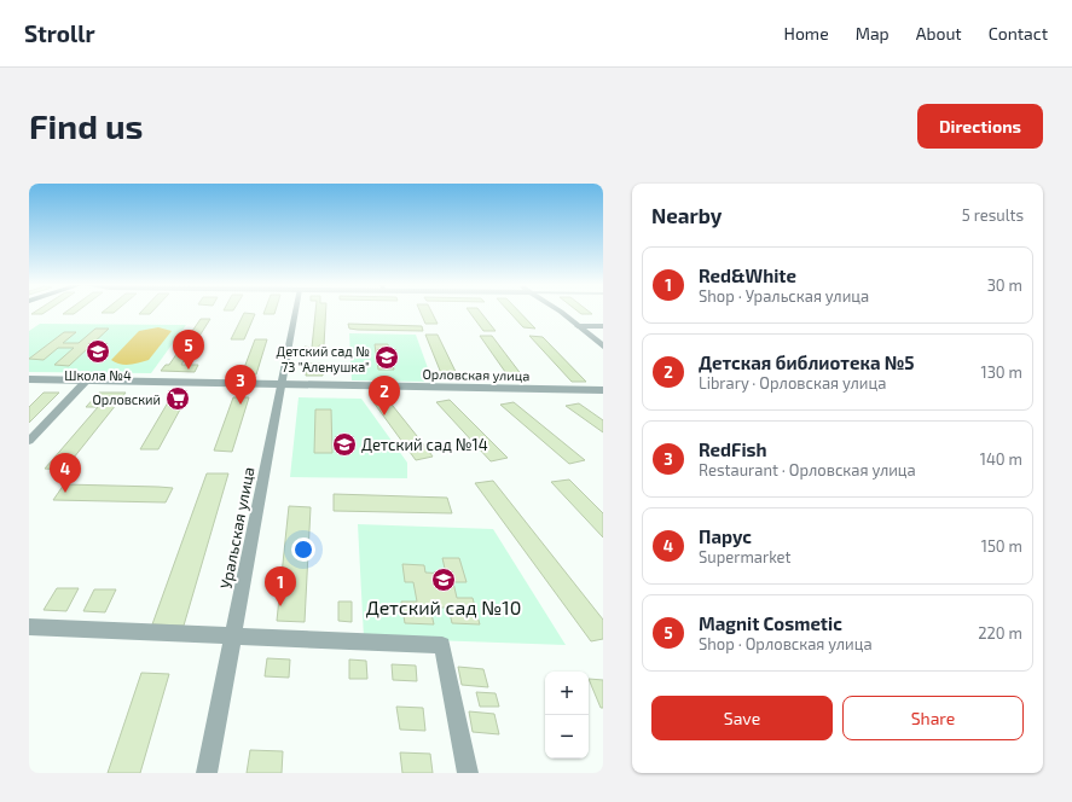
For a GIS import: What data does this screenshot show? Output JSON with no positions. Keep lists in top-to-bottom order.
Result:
{
  "streets": {
    "street": ["Орловская улица", "Уральская улица"]
  },
  "crossings": [
    ["Орловская улица", "Уральская улица"]
  ],
  "places": {
    "school or university": [
      "Школа №4",
      "Детский сад № 73 \"Аленушка\"",
      "Детский сад №14",
      "Детский сад №10"
    ],
    "supermarket": ["Орловский"]
  },
  "page": {
    "header": "Strollr",
    "nav": [
      "Home",
      "Map",
      "About",
      "Contact"
    ],
    "buttons": [
      "Directions",
      ["Save", "Share"]
    ],
    "title": "Find us",
    "heading": ["Nearby", "5 results"],
    "list": [
      {
        "mark": "1",
        "name": "Red&White",
        "note": "Shop · Уральская улица",
        "value": "30 m"
      },
      {
        "mark": "2",
        "name": "Детская библиотека №5",
        "note": "Library · Орловская улица",
        "value": "130 m"
      },
      {
        "mark": "3",
        "name": "RedFish",
        "note": "Restaurant · Орловская улица",
        "value": "140 m"
      },
      {
        "mark": "4",
        "name": "Парус",
        "note": "Supermarket",
        "value": "150 m"
      },
      {
        "mark": "5",
        "name": "Magnit Cosmetic",
        "note": "Shop · Орловская улица",
        "value": "220 m"
      }
    ],
    "pins": [
      "5",
      "3",
      "2",
      "4",
      "1"
    ],
    "map_buttons": ["+", "−"]
  }
}
